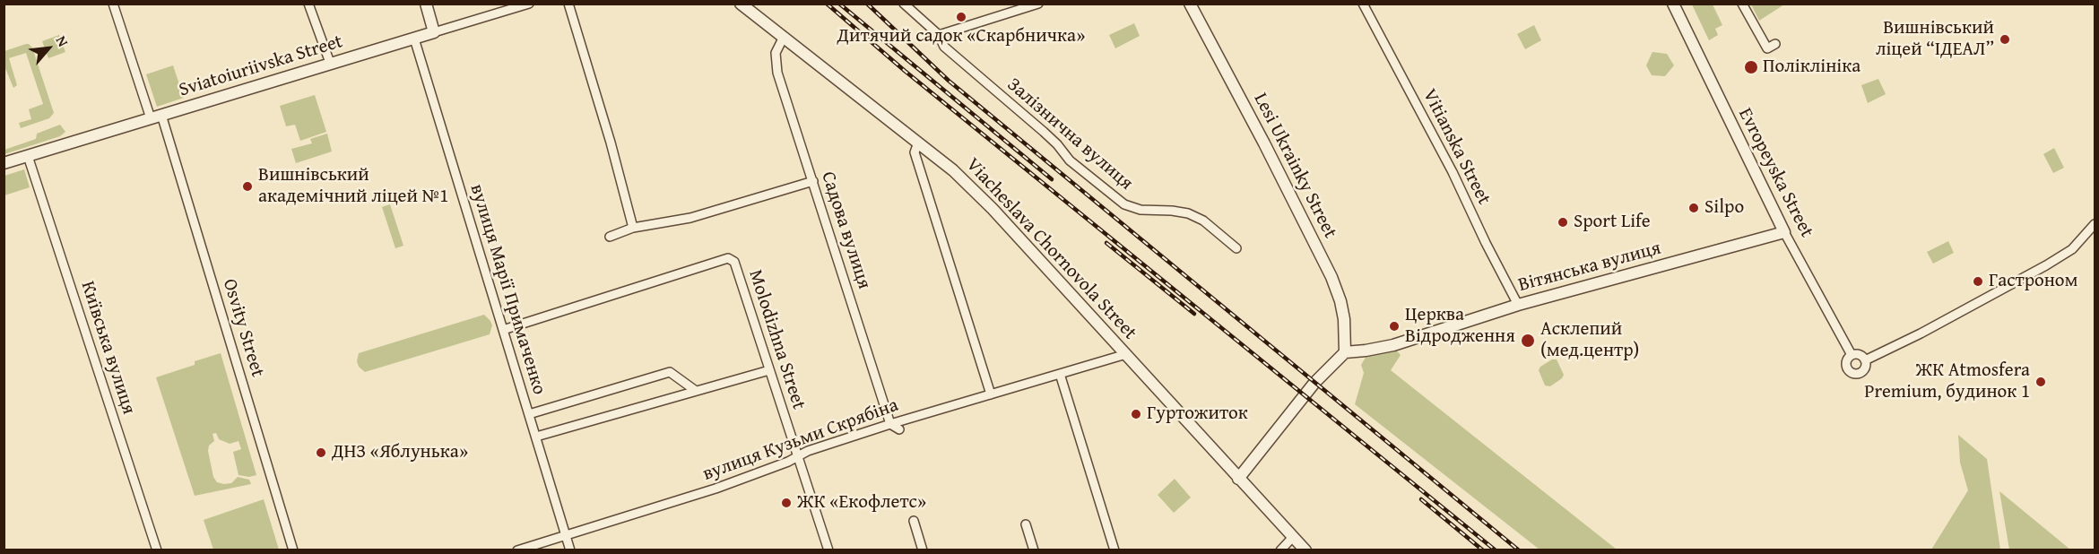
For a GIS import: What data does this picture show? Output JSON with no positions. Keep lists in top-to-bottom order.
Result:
{
  "streets": {
    "street": [
      "Sviatoiuriivska Street",
      "Залізнична вулиця",
      "Vitianska Street",
      "Lesi Ukrainky Street",
      "Evropeyska Street",
      "Садова вулиця",
      "Viacheslava Chornovola Street",
      "Вітянська вулиця",
      "вулиця Марії Примаченко",
      "Osvity Street",
      "Molodizhna Street",
      "Київська вулиця",
      "вулиця Кузьми Скрябіна"
    ]
  },
  "crossings": [
    ["Sviatoiuriivska Street", "вулиця Марії Примаченко"],
    ["Sviatoiuriivska Street", "Osvity Street"],
    ["Sviatoiuriivska Street", "Київська вулиця"],
    ["Vitianska Street", "Вітянська вулиця"],
    ["Lesi Ukrainky Street", "Вітянська вулиця"],
    ["Evropeyska Street", "Вітянська вулиця"],
    ["Садова вулиця", "Viacheslava Chornovola Street"],
    ["Садова вулиця", "вулиця Кузьми Скрябіна"],
    ["Viacheslava Chornovola Street", "вулиця Кузьми Скрябіна"],
    ["вулиця Марії Примаченко", "Molodizhna Street"],
    ["вулиця Марії Примаченко", "вулиця Кузьми Скрябіна"],
    ["Molodizhna Street", "вулиця Кузьми Скрябіна"]
  ],
  "places": [
    "Дитячий садок «Скарбничка»",
    "Вишнівський ліцей “ІДЕАЛ”",
    "Поліклініка",
    "Вишнівський академічний ліцей №1",
    "Silpo",
    "Sport Life",
    "Гастроном",
    "Церква Відродження",
    "Асклепий (мед.центр)",
    "ЖК Atmosfera Premium, будинок 1",
    "Гуртожиток",
    "ДНЗ «Яблунька»",
    "ЖК «Екофлетс»"
  ],
  "north": "top right"
}
